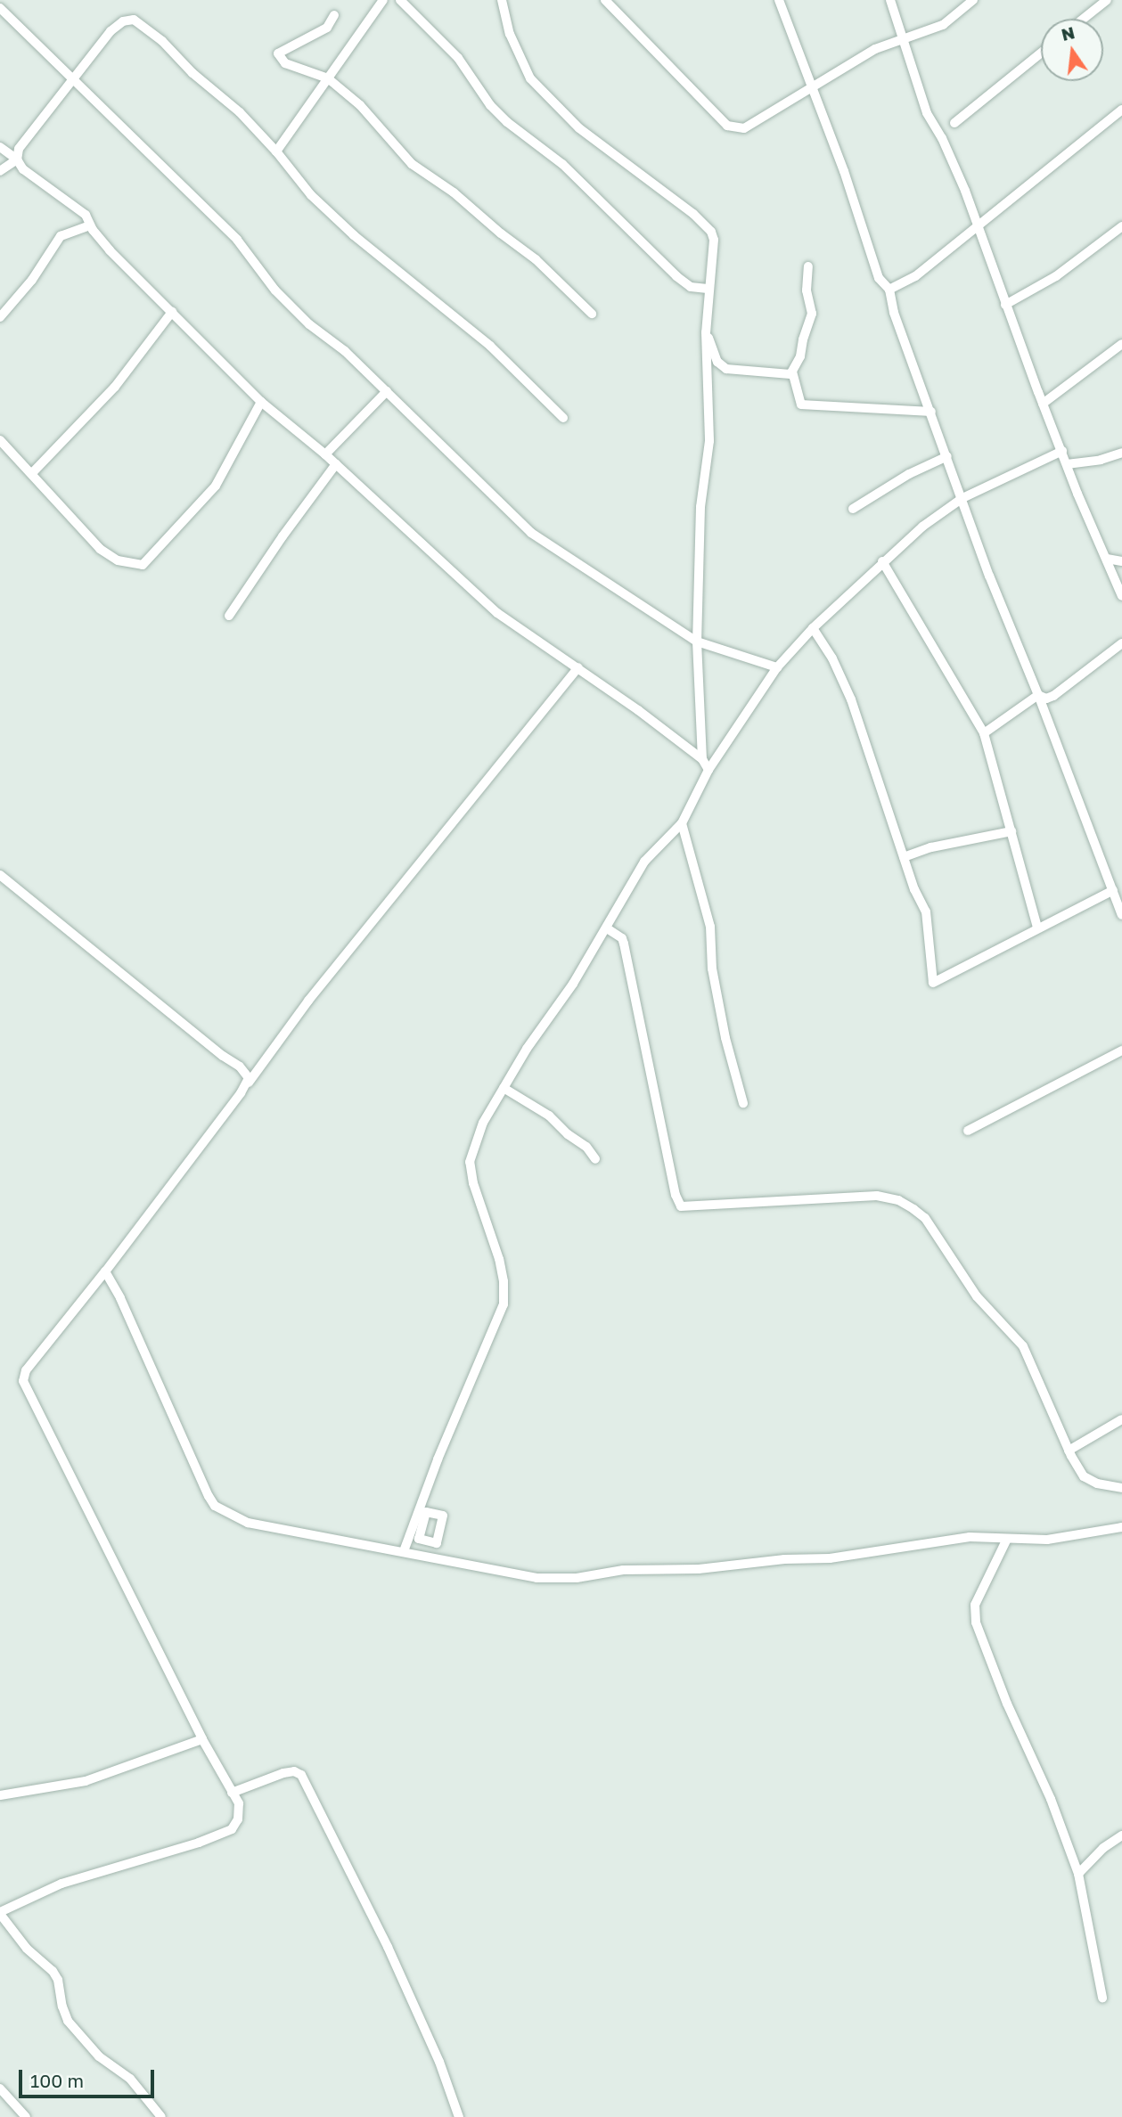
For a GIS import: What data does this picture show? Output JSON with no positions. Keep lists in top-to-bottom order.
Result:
{
  "scale_bar": "100 m",
  "north": "top"
}
